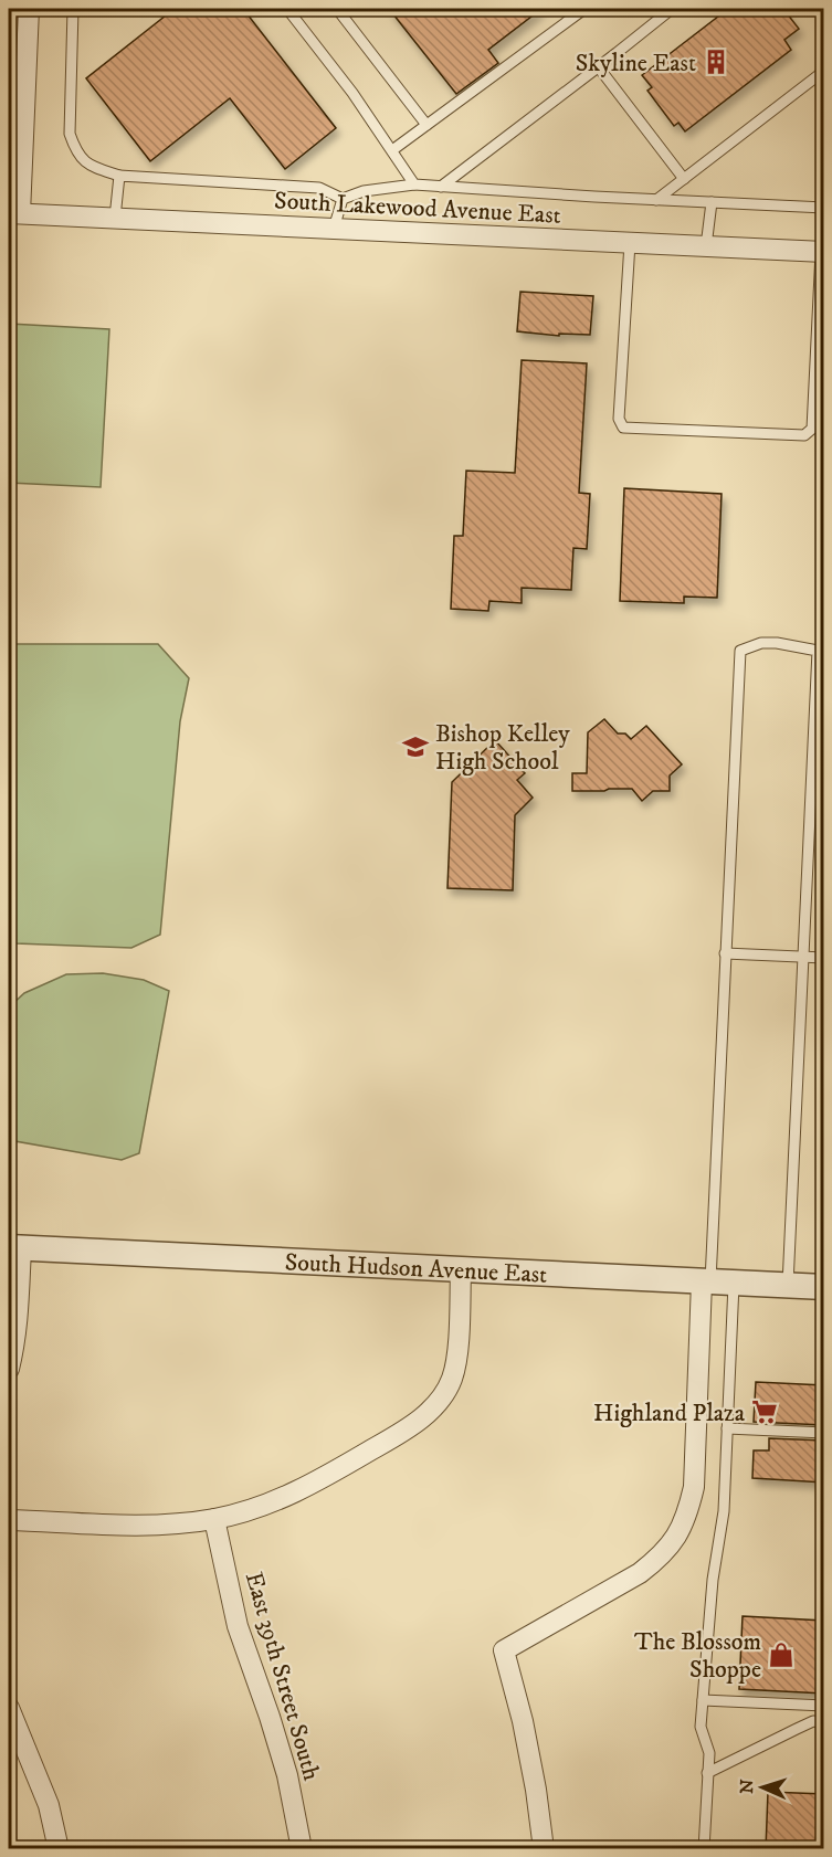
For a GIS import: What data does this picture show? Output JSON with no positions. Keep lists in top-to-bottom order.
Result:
{
  "streets": {
    "street": ["South Lakewood Avenue East", "South Hudson Avenue East", "East 39th Street South"]
  },
  "places": {
    "building": ["Skyline East"],
    "school or university": ["Bishop Kelley High School"],
    "supermarket": ["Highland Plaza"],
    "shop": ["The Blossom Shoppe"]
  },
  "north": "left"
}
